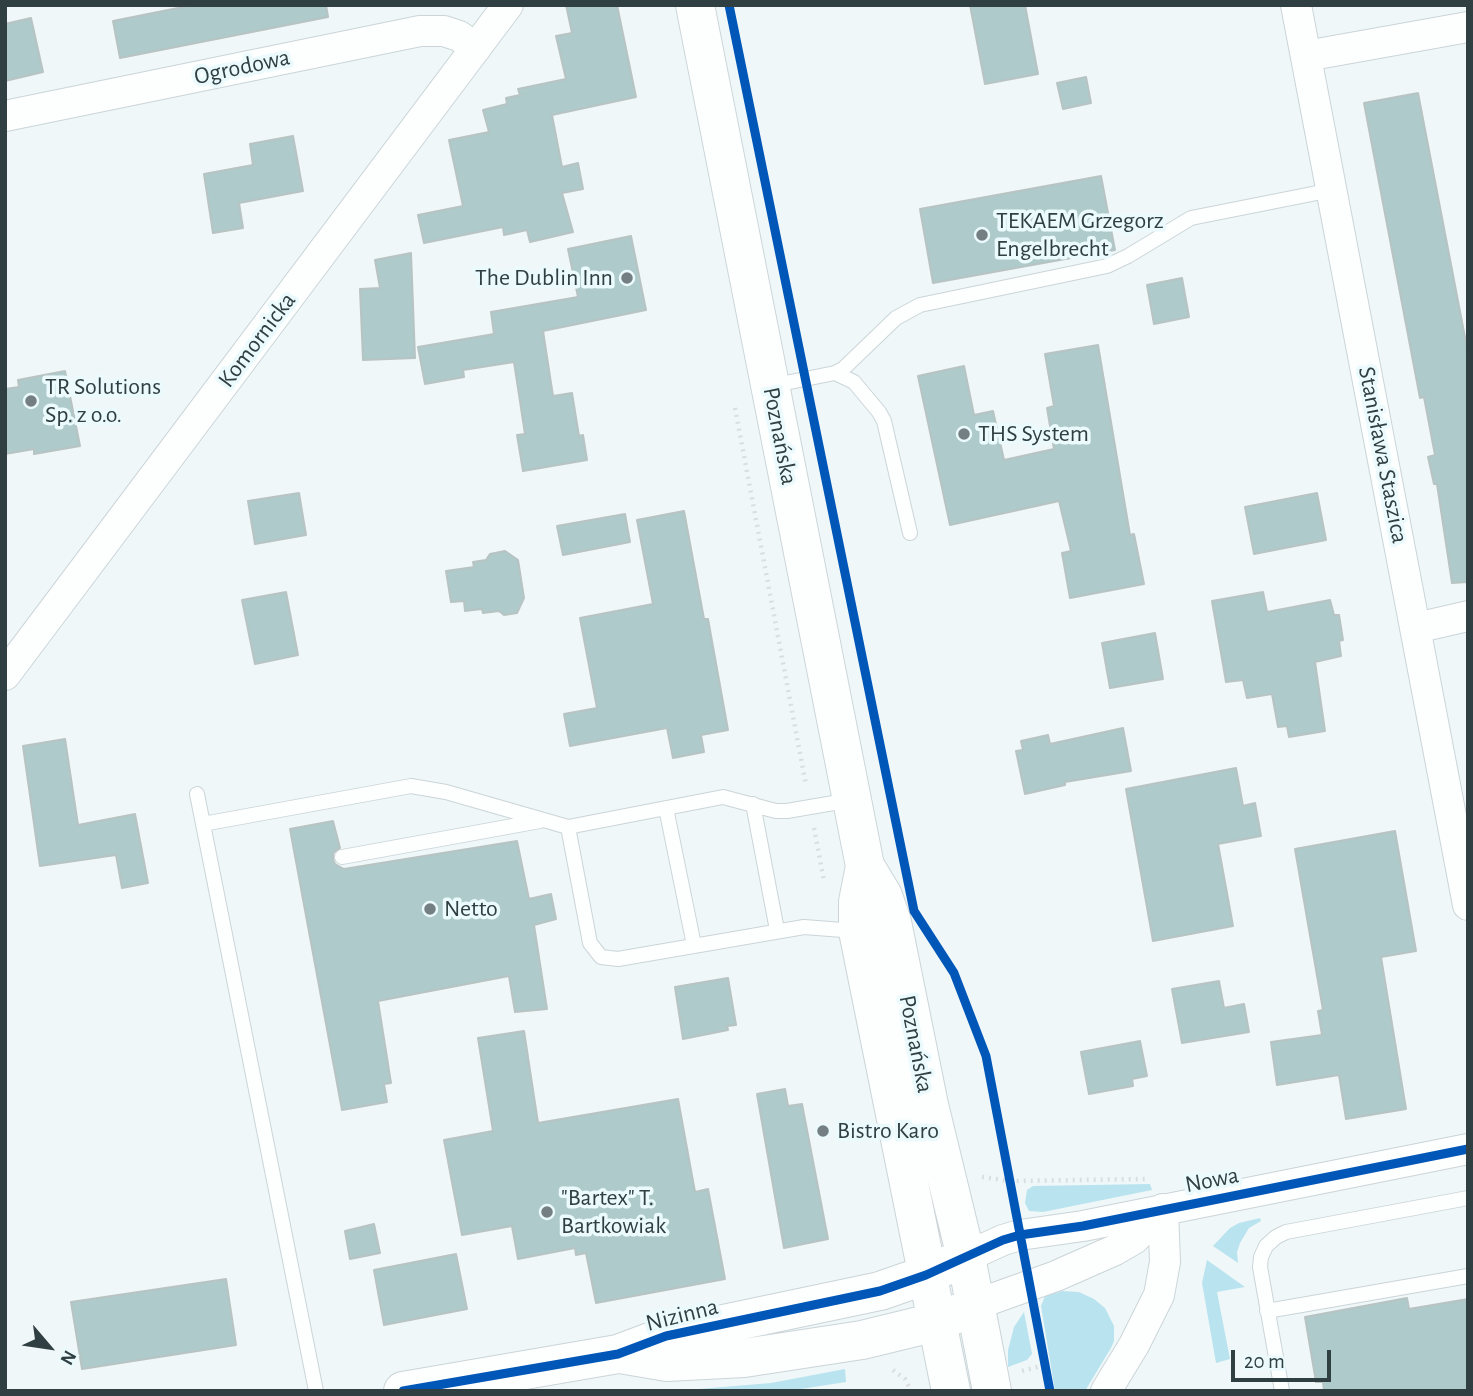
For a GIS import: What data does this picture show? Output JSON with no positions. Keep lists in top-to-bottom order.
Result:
{
  "streets": {
    "main road": ["Poznańska", "Nizinna"],
    "street": [
      "Ogrodowa",
      "Komornicka",
      "Stanisława Staszica",
      "Nowa"
    ]
  },
  "crossings": [
    ["Ogrodowa", "Komornicka"],
    ["Poznańska", "Nowa"],
    ["Poznańska", "Nizinna"],
    ["Nowa", "Nizinna"]
  ],
  "places": [
    "TEKAEM Grzegorz Engelbrecht",
    "The Dublin Inn",
    "TR Solutions Sp. z o.o.",
    "THS System",
    "Netto",
    "Bistro Karo",
    "\"Bartex\" T. Bartkowiak"
  ],
  "scale_bar": "20 m",
  "north": "bottom right"
}
